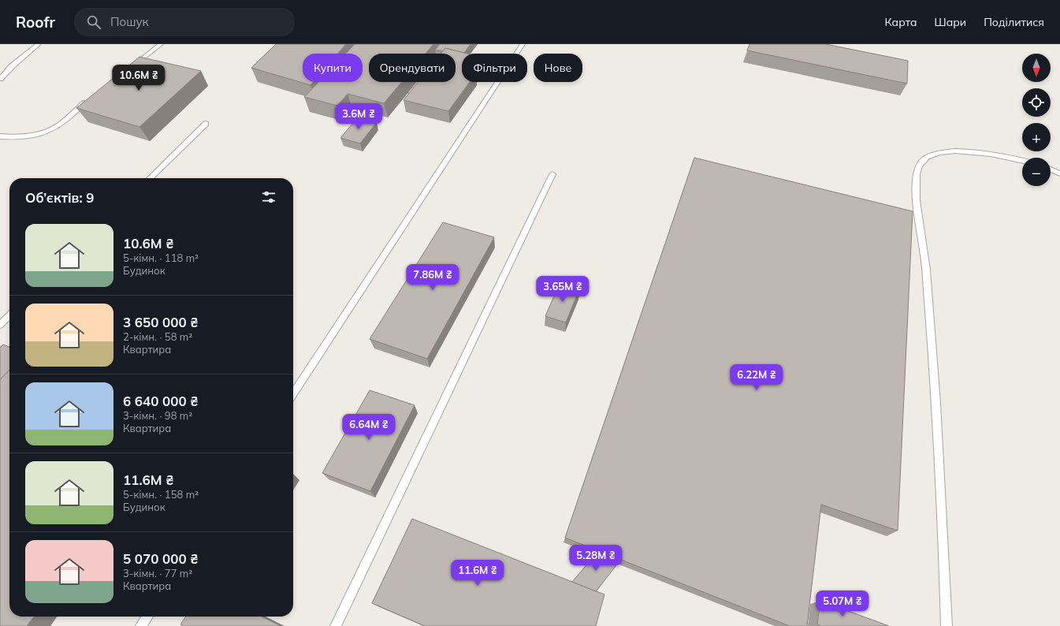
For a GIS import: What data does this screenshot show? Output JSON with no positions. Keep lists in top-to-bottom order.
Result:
{
  "north": "bottom",
  "page": {
    "header": "Roofr",
    "search": "Пошук",
    "nav": ["Карта", "Шари", "Поділитися"],
    "map_buttons": ["+", "−"],
    "chip": [
      "Купити",
      "Орендувати",
      "Фільтри",
      "Нове"
    ],
    "price": [
      "10.6M ₴",
      "3.6M ₴",
      "7.86M ₴",
      "3.65M ₴",
      "6.22M ₴",
      "6.64M ₴",
      "5.28M ₴",
      "11.6M ₴",
      "5.07M ₴"
    ],
    "heading": "Об’єктів: 9",
    "list": [
      {
        "name": "10.6M ₴",
        "note": "5-кімн. · 118 m² · Будинок"
      },
      {
        "name": "3 650 000 ₴",
        "note": "2-кімн. · 58 m² · Квартира"
      },
      {
        "name": "6 640 000 ₴",
        "note": "3-кімн. · 98 m² · Квартира"
      },
      {
        "name": "11.6M ₴",
        "note": "5-кімн. · 158 m² · Будинок"
      },
      {
        "name": "5 070 000 ₴",
        "note": "3-кімн. · 77 m² · Квартира"
      }
    ]
  }
}
